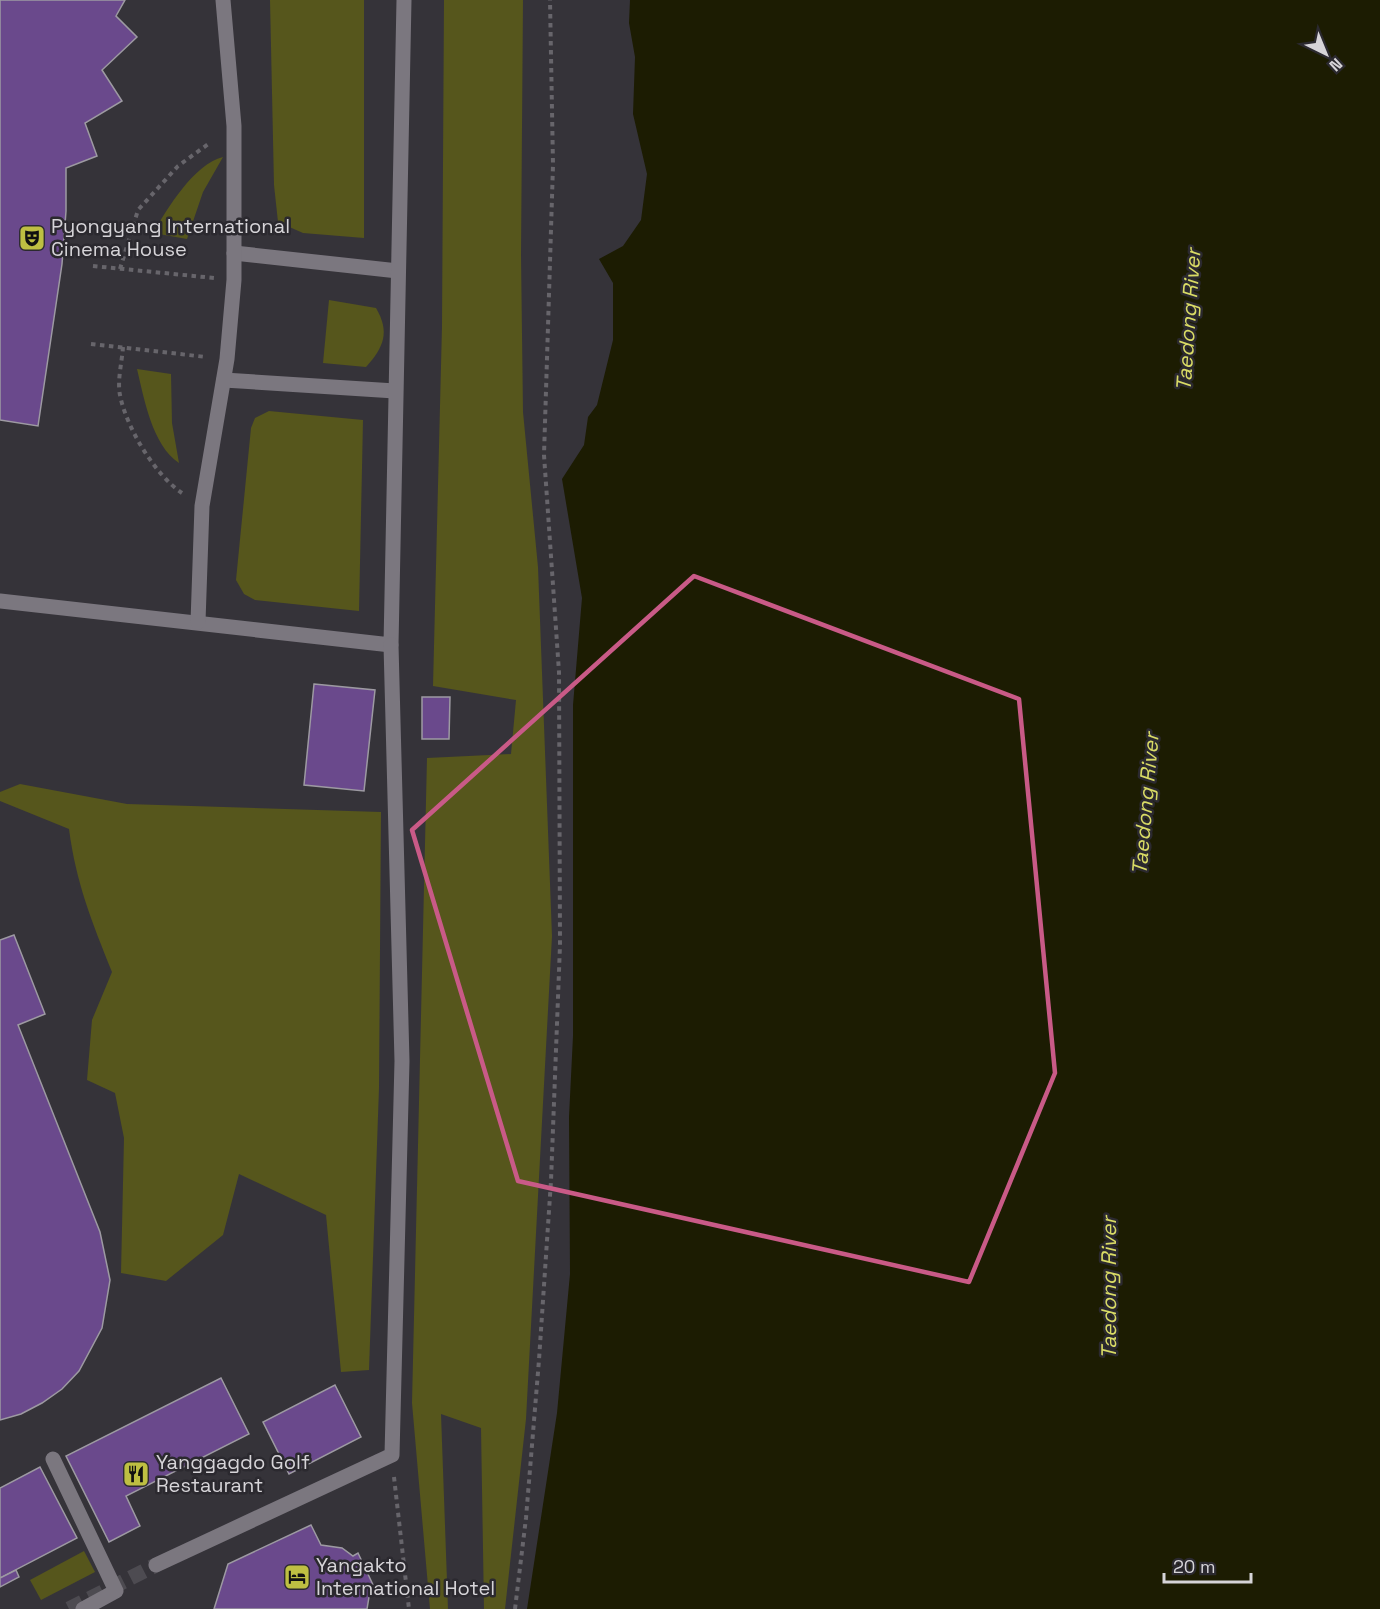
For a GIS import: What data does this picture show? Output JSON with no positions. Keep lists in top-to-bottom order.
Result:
{
  "water": ["Taedong River"],
  "places": {
    "theatre": ["Pyongyang International Cinema House"],
    "restaurant": ["Yanggagdo Golf Restaurant"],
    "hotel": ["Yangakto International Hotel"]
  },
  "scale_bar": "20 m",
  "north": "bottom right"
}
